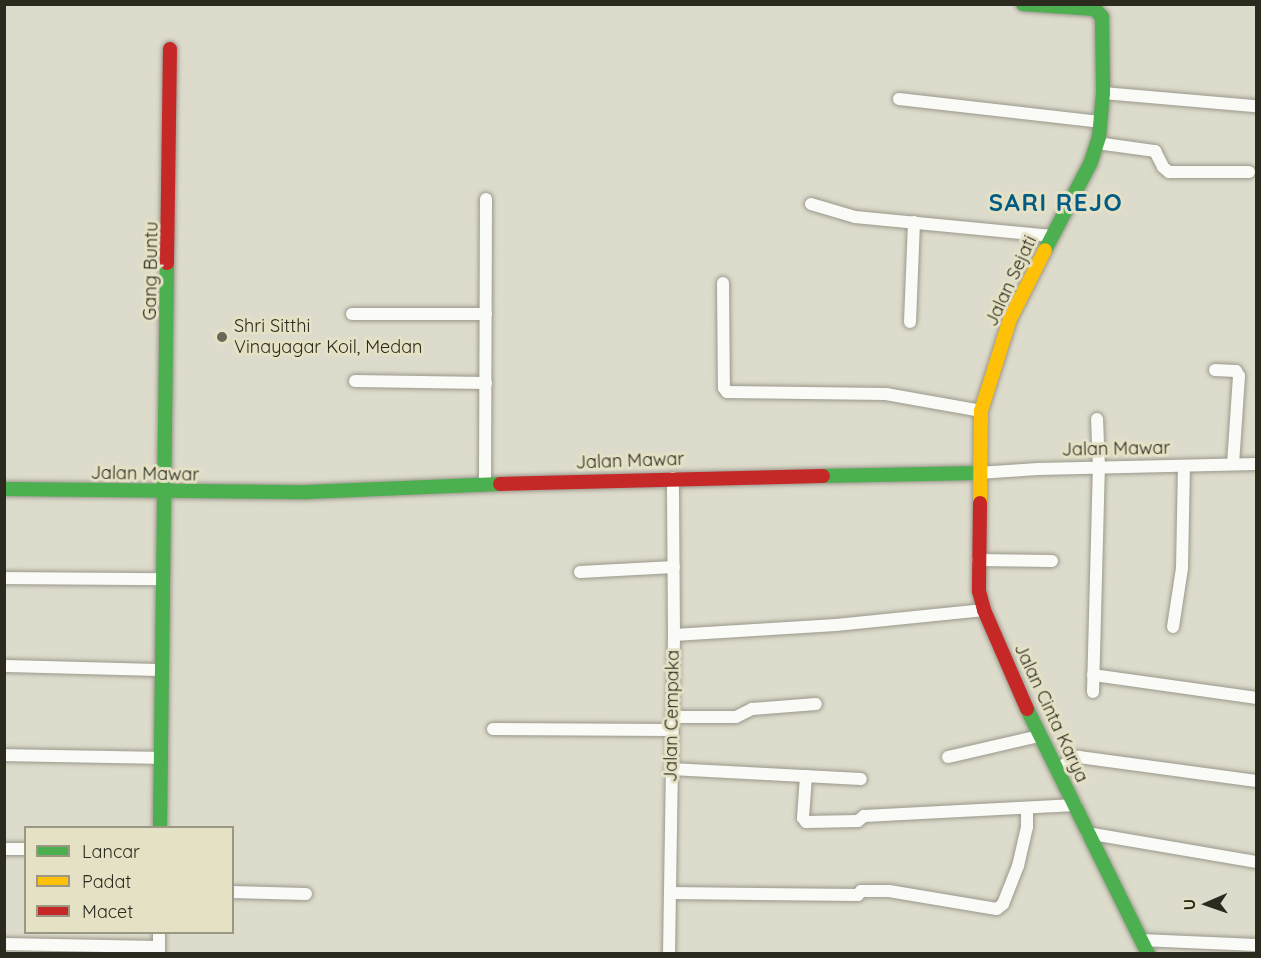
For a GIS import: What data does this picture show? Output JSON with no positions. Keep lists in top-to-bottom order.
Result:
{
  "streets": {
    "street": [
      "Gang Buntu",
      "Jalan Sejati",
      "Jalan Mawar",
      "Jalan Cinta Karya",
      "Jalan Cempaka"
    ]
  },
  "crossings": [
    ["Gang Buntu", "Jalan Mawar"],
    ["Jalan Sejati", "Jalan Mawar"],
    ["Jalan Sejati", "Jalan Cinta Karya"],
    ["Jalan Mawar", "Jalan Cinta Karya"],
    ["Jalan Mawar", "Jalan Cempaka"]
  ],
  "districts": ["SARI REJO"],
  "places": ["Shri Sitthi Vinayagar Koil, Medan"],
  "legend": ["Lancar", "Padat", "Macet"],
  "north": "left"
}
